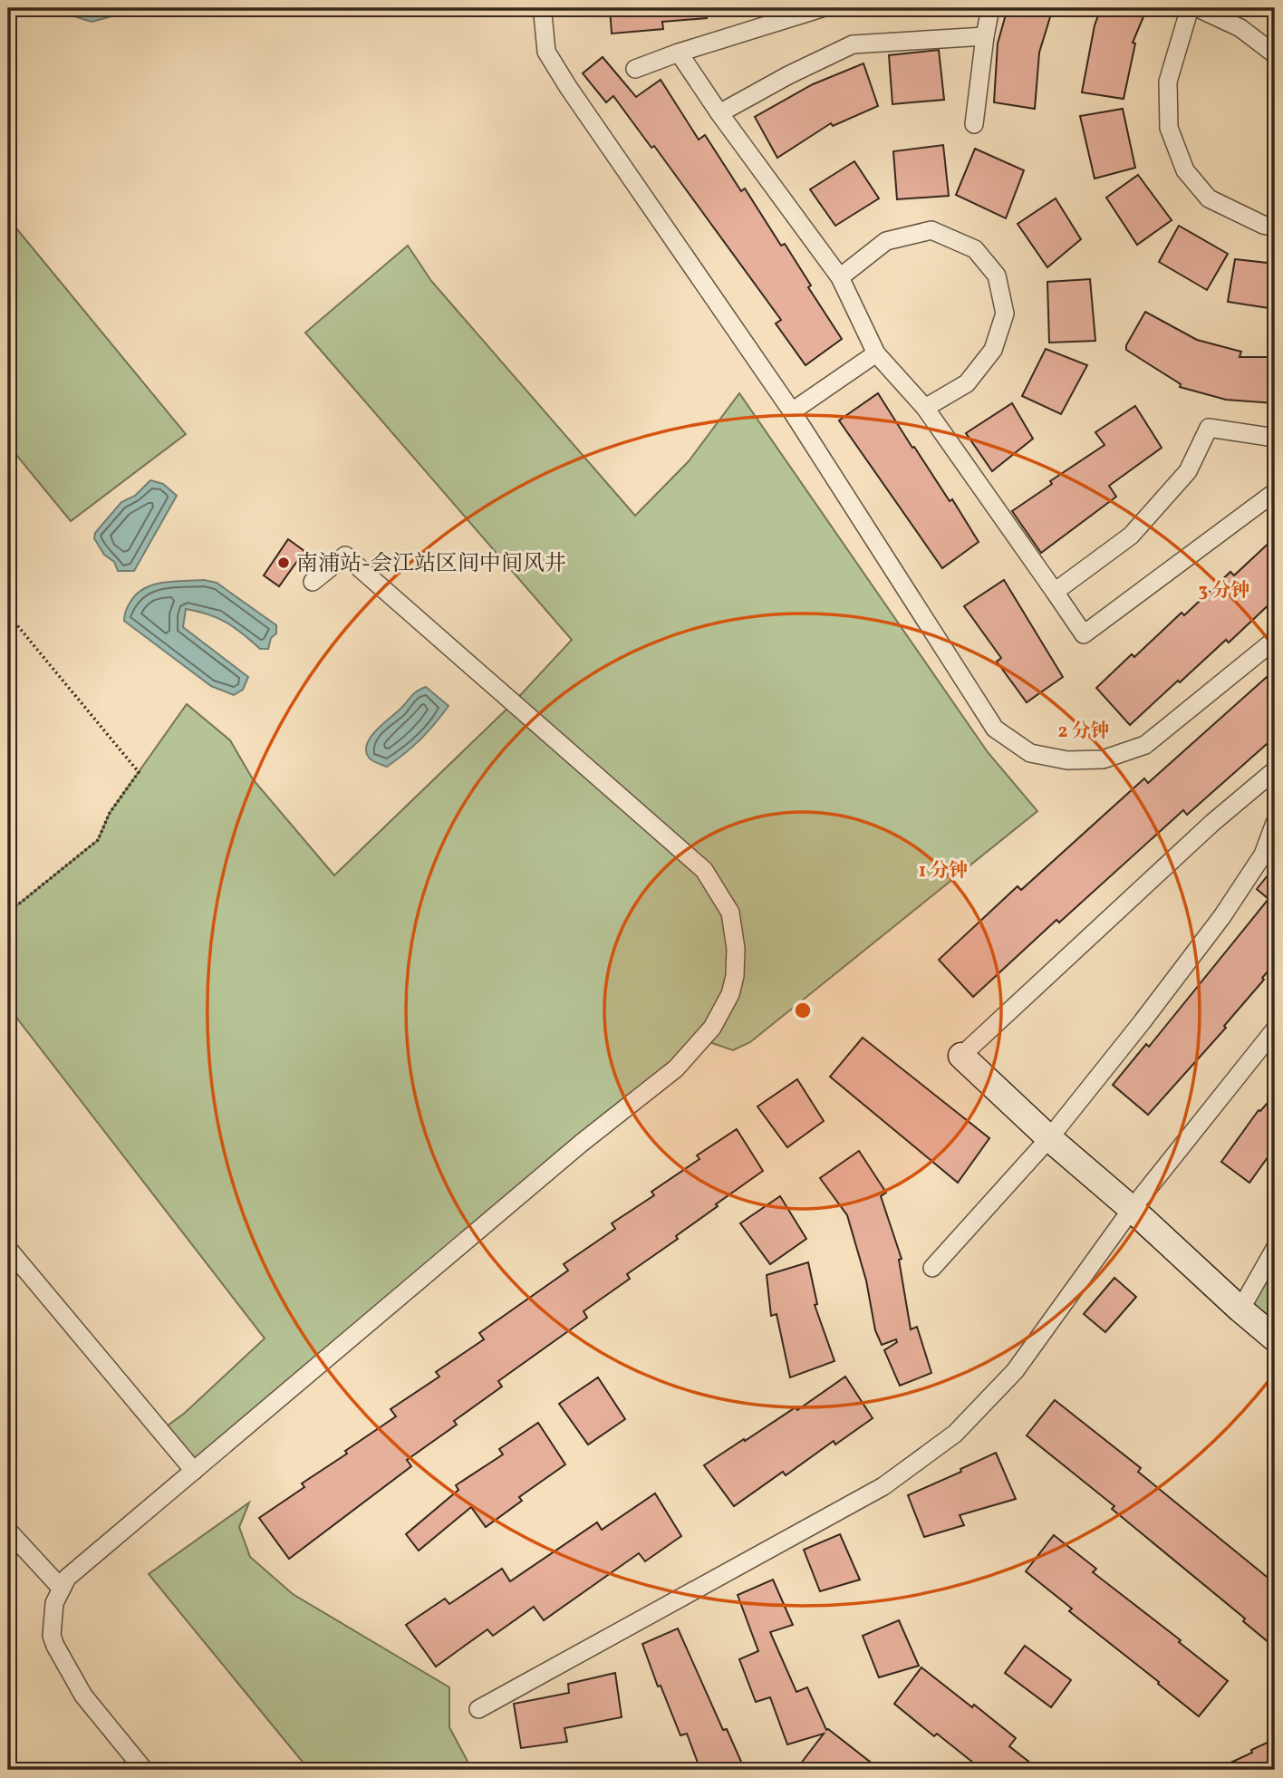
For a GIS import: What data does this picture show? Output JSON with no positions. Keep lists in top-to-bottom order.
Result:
{
  "places": ["南浦站-会江站区间中间风井"],
  "rings": ["3 分钟", "2 分钟", "1 分钟"]
}
